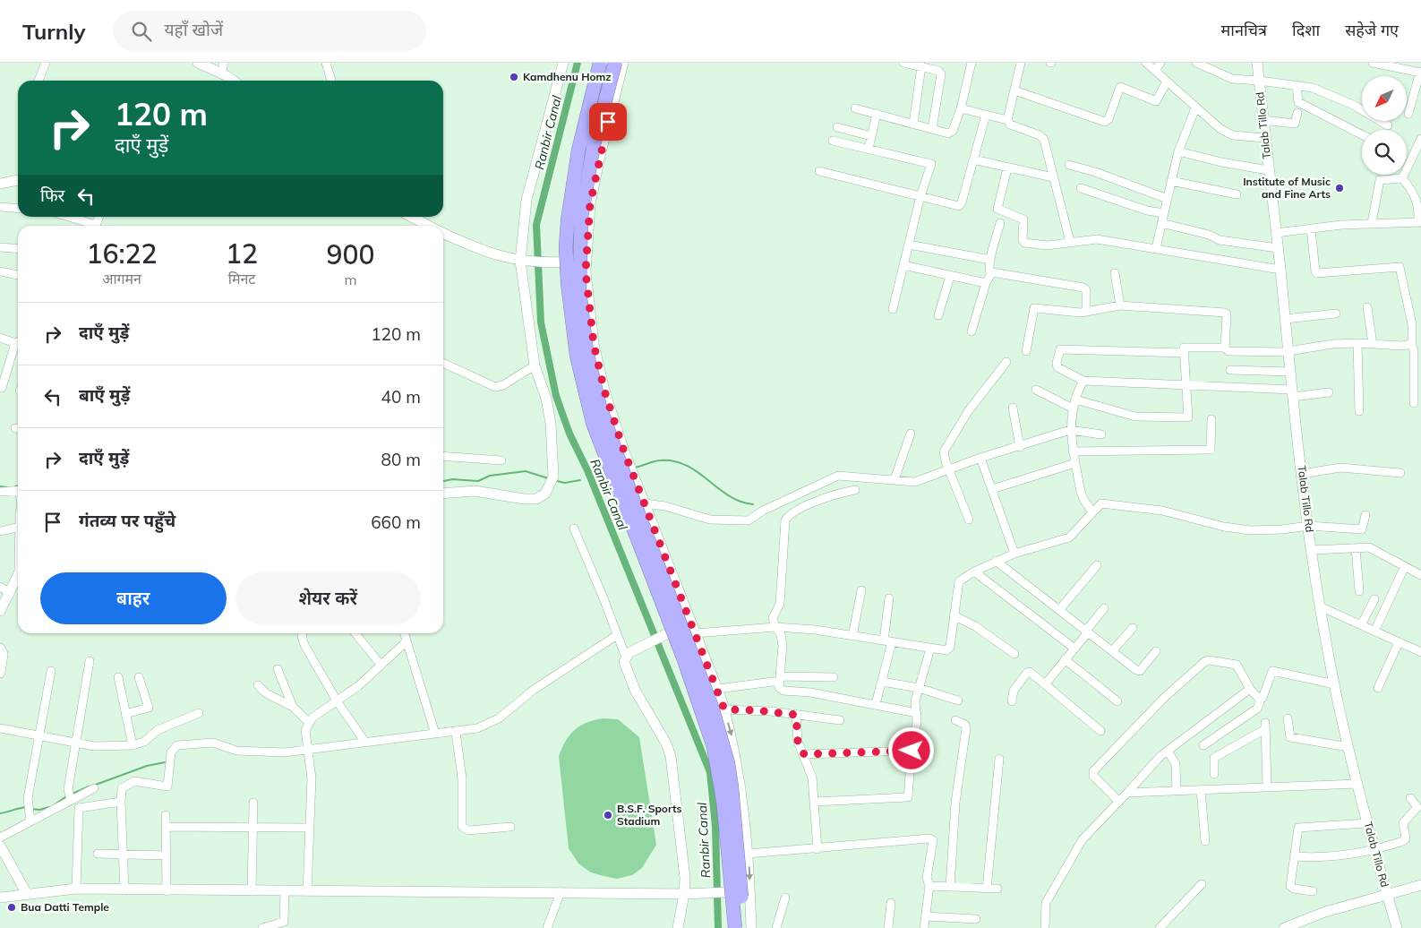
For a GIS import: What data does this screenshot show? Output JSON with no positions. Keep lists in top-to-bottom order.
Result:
{
  "streets": {
    "street": ["Talab Tillo Rd"]
  },
  "water": ["Ranbir Canal"],
  "places": [
    "Kamdhenu Homz",
    "Institute of Music and Fine Arts",
    "B.S.F. Sports Stadium",
    "Bua Datti Temple"
  ],
  "north": "bottom left",
  "page": {
    "header": "Turnly",
    "search": "यहाँ खोजें",
    "nav": ["मानचित्र", "दिशा", "सहेजे गए"],
    "turn": ["120 m", "दाएँ मुड़ें"],
    "then": "फिर",
    "eta": [
      "16:22",
      "आगमन",
      "12",
      "मिनट",
      "900",
      "m"
    ],
    "list": [
      {
        "name": "दाएँ मुड़ें",
        "value": "120 m"
      },
      {
        "name": "बाएँ मुड़ें",
        "value": "40 m"
      },
      {
        "name": "दाएँ मुड़ें",
        "value": "80 m"
      },
      {
        "name": "गंतव्य पर पहुँचे",
        "value": "660 m"
      }
    ],
    "buttons": ["बाहर", "शेयर करें"]
  }
}
